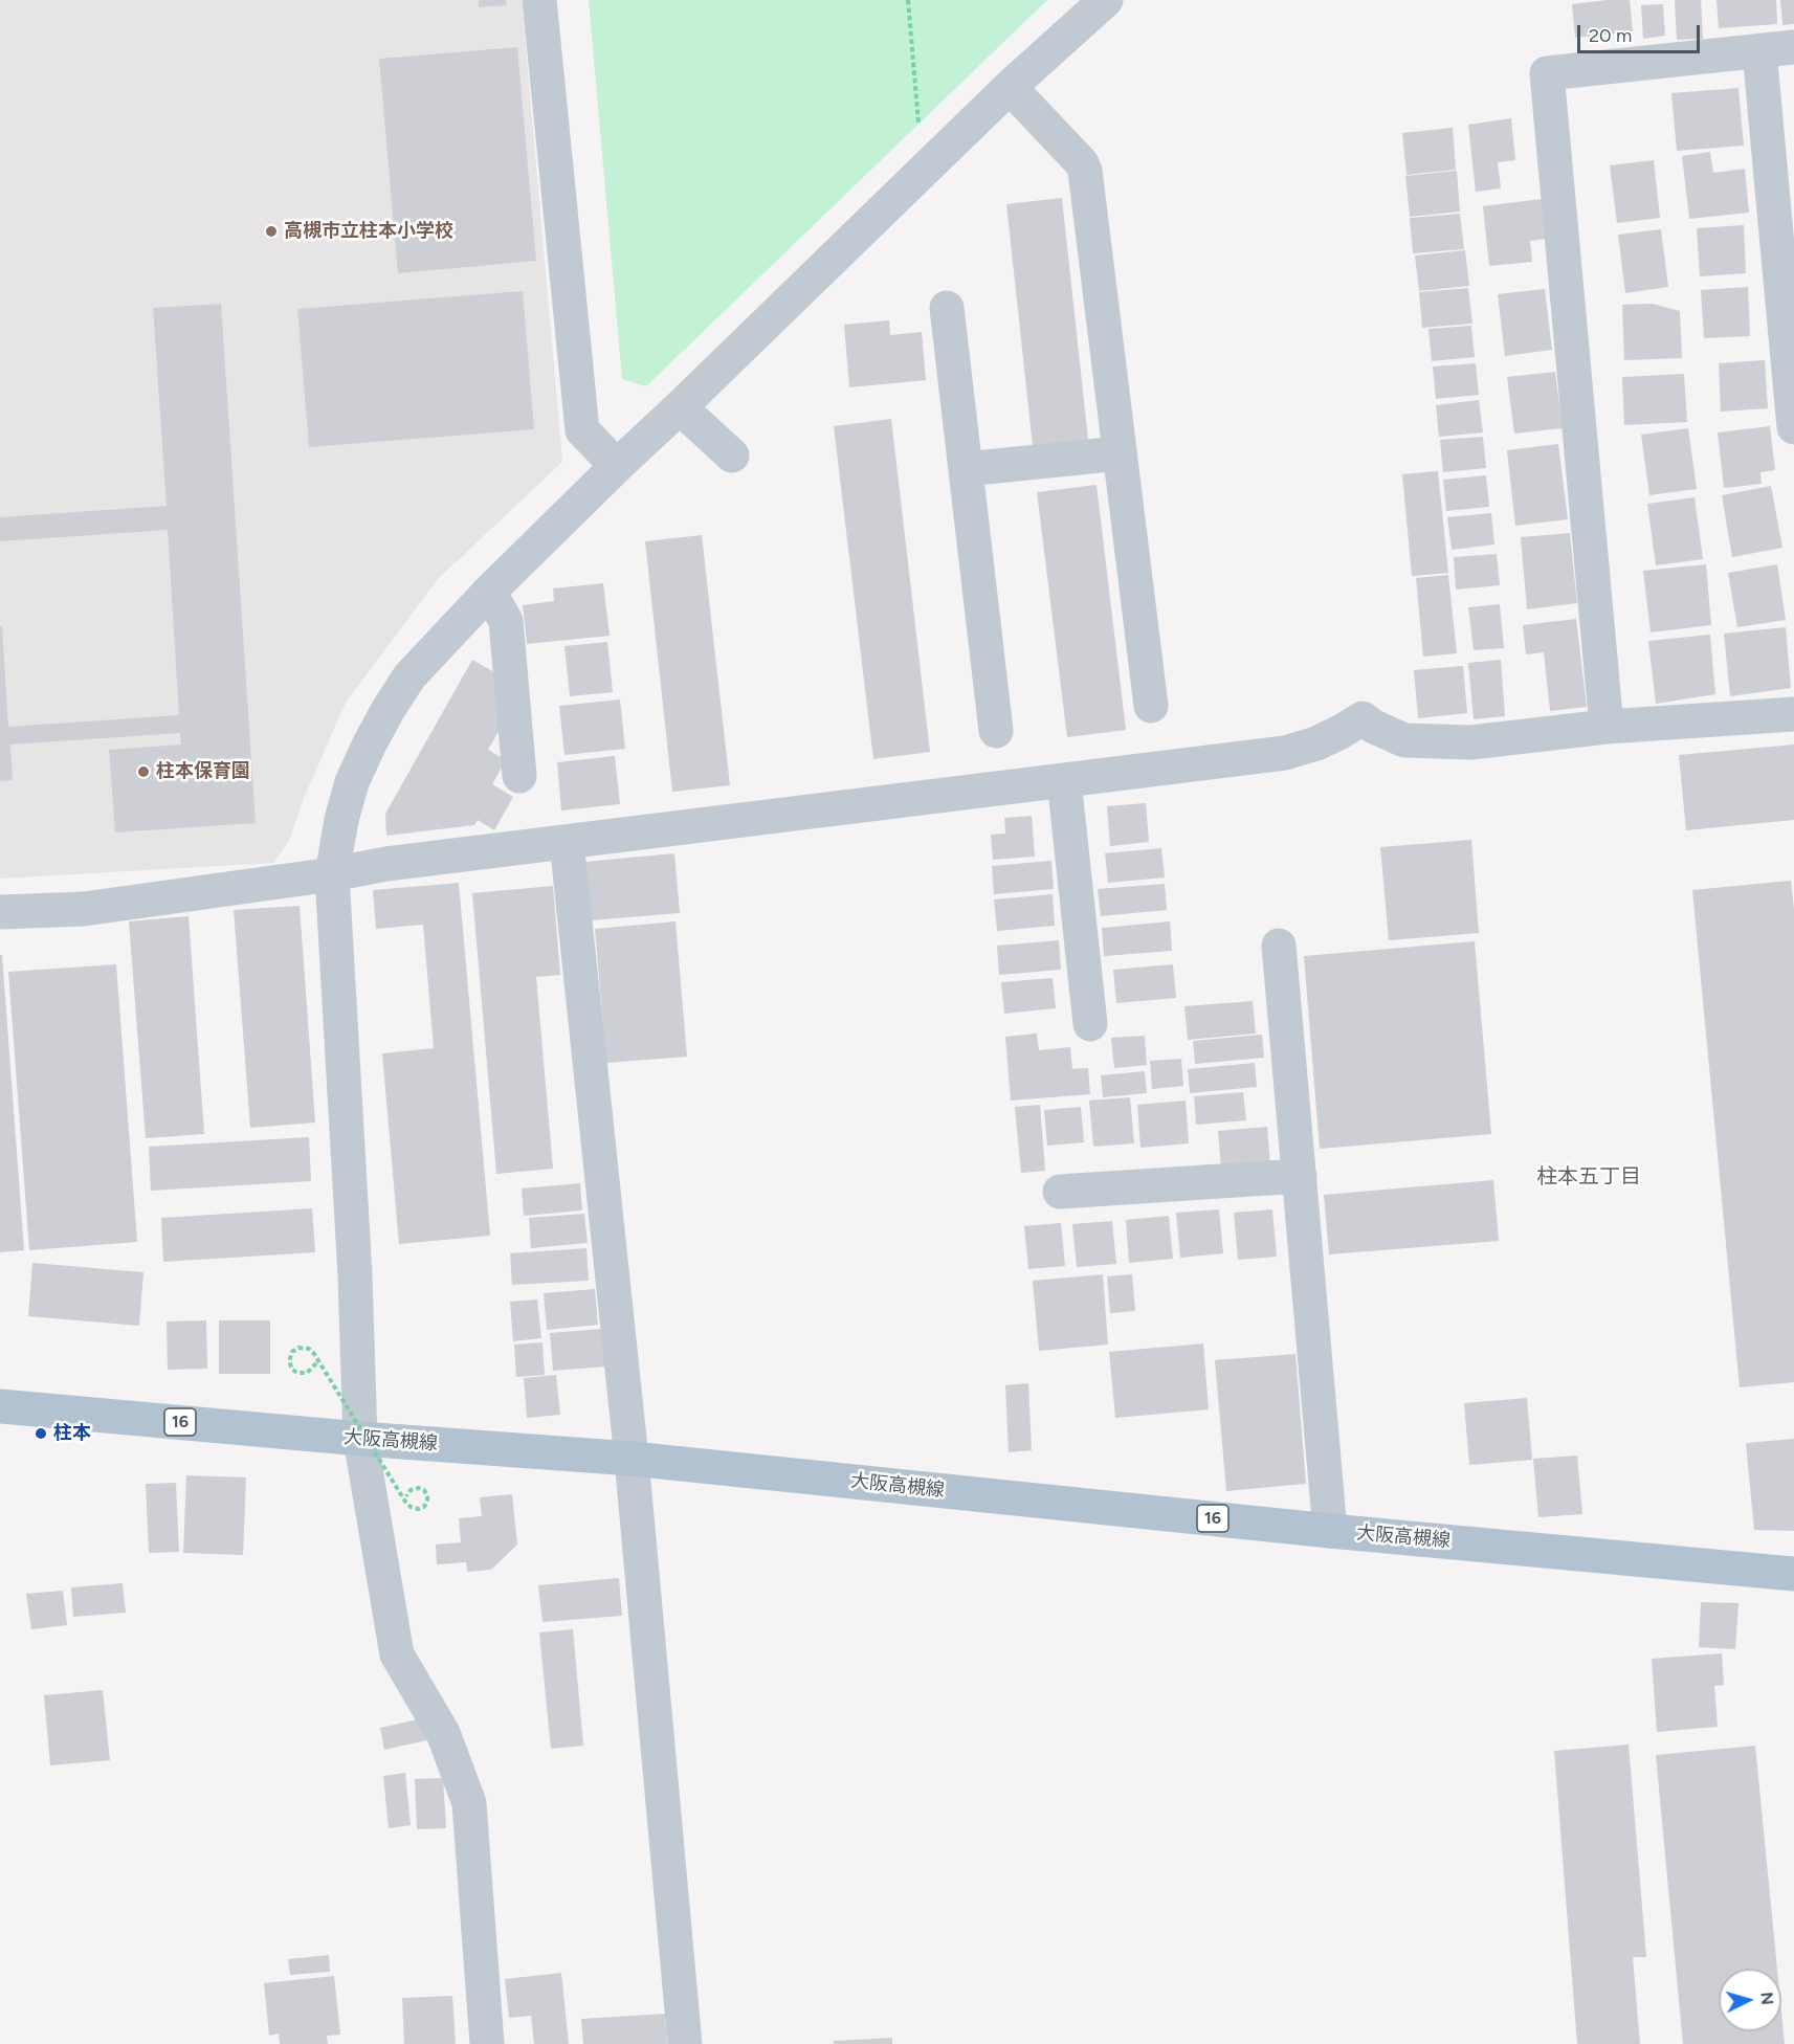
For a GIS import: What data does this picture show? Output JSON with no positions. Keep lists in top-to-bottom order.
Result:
{
  "streets": {
    "main road": ["16", "大阪高槻線"]
  },
  "districts": ["柱本五丁目"],
  "places": ["高槻市立柱本小学校", "柱本保育園", "柱本"],
  "scale_bar": "20 m",
  "north": "right"
}
